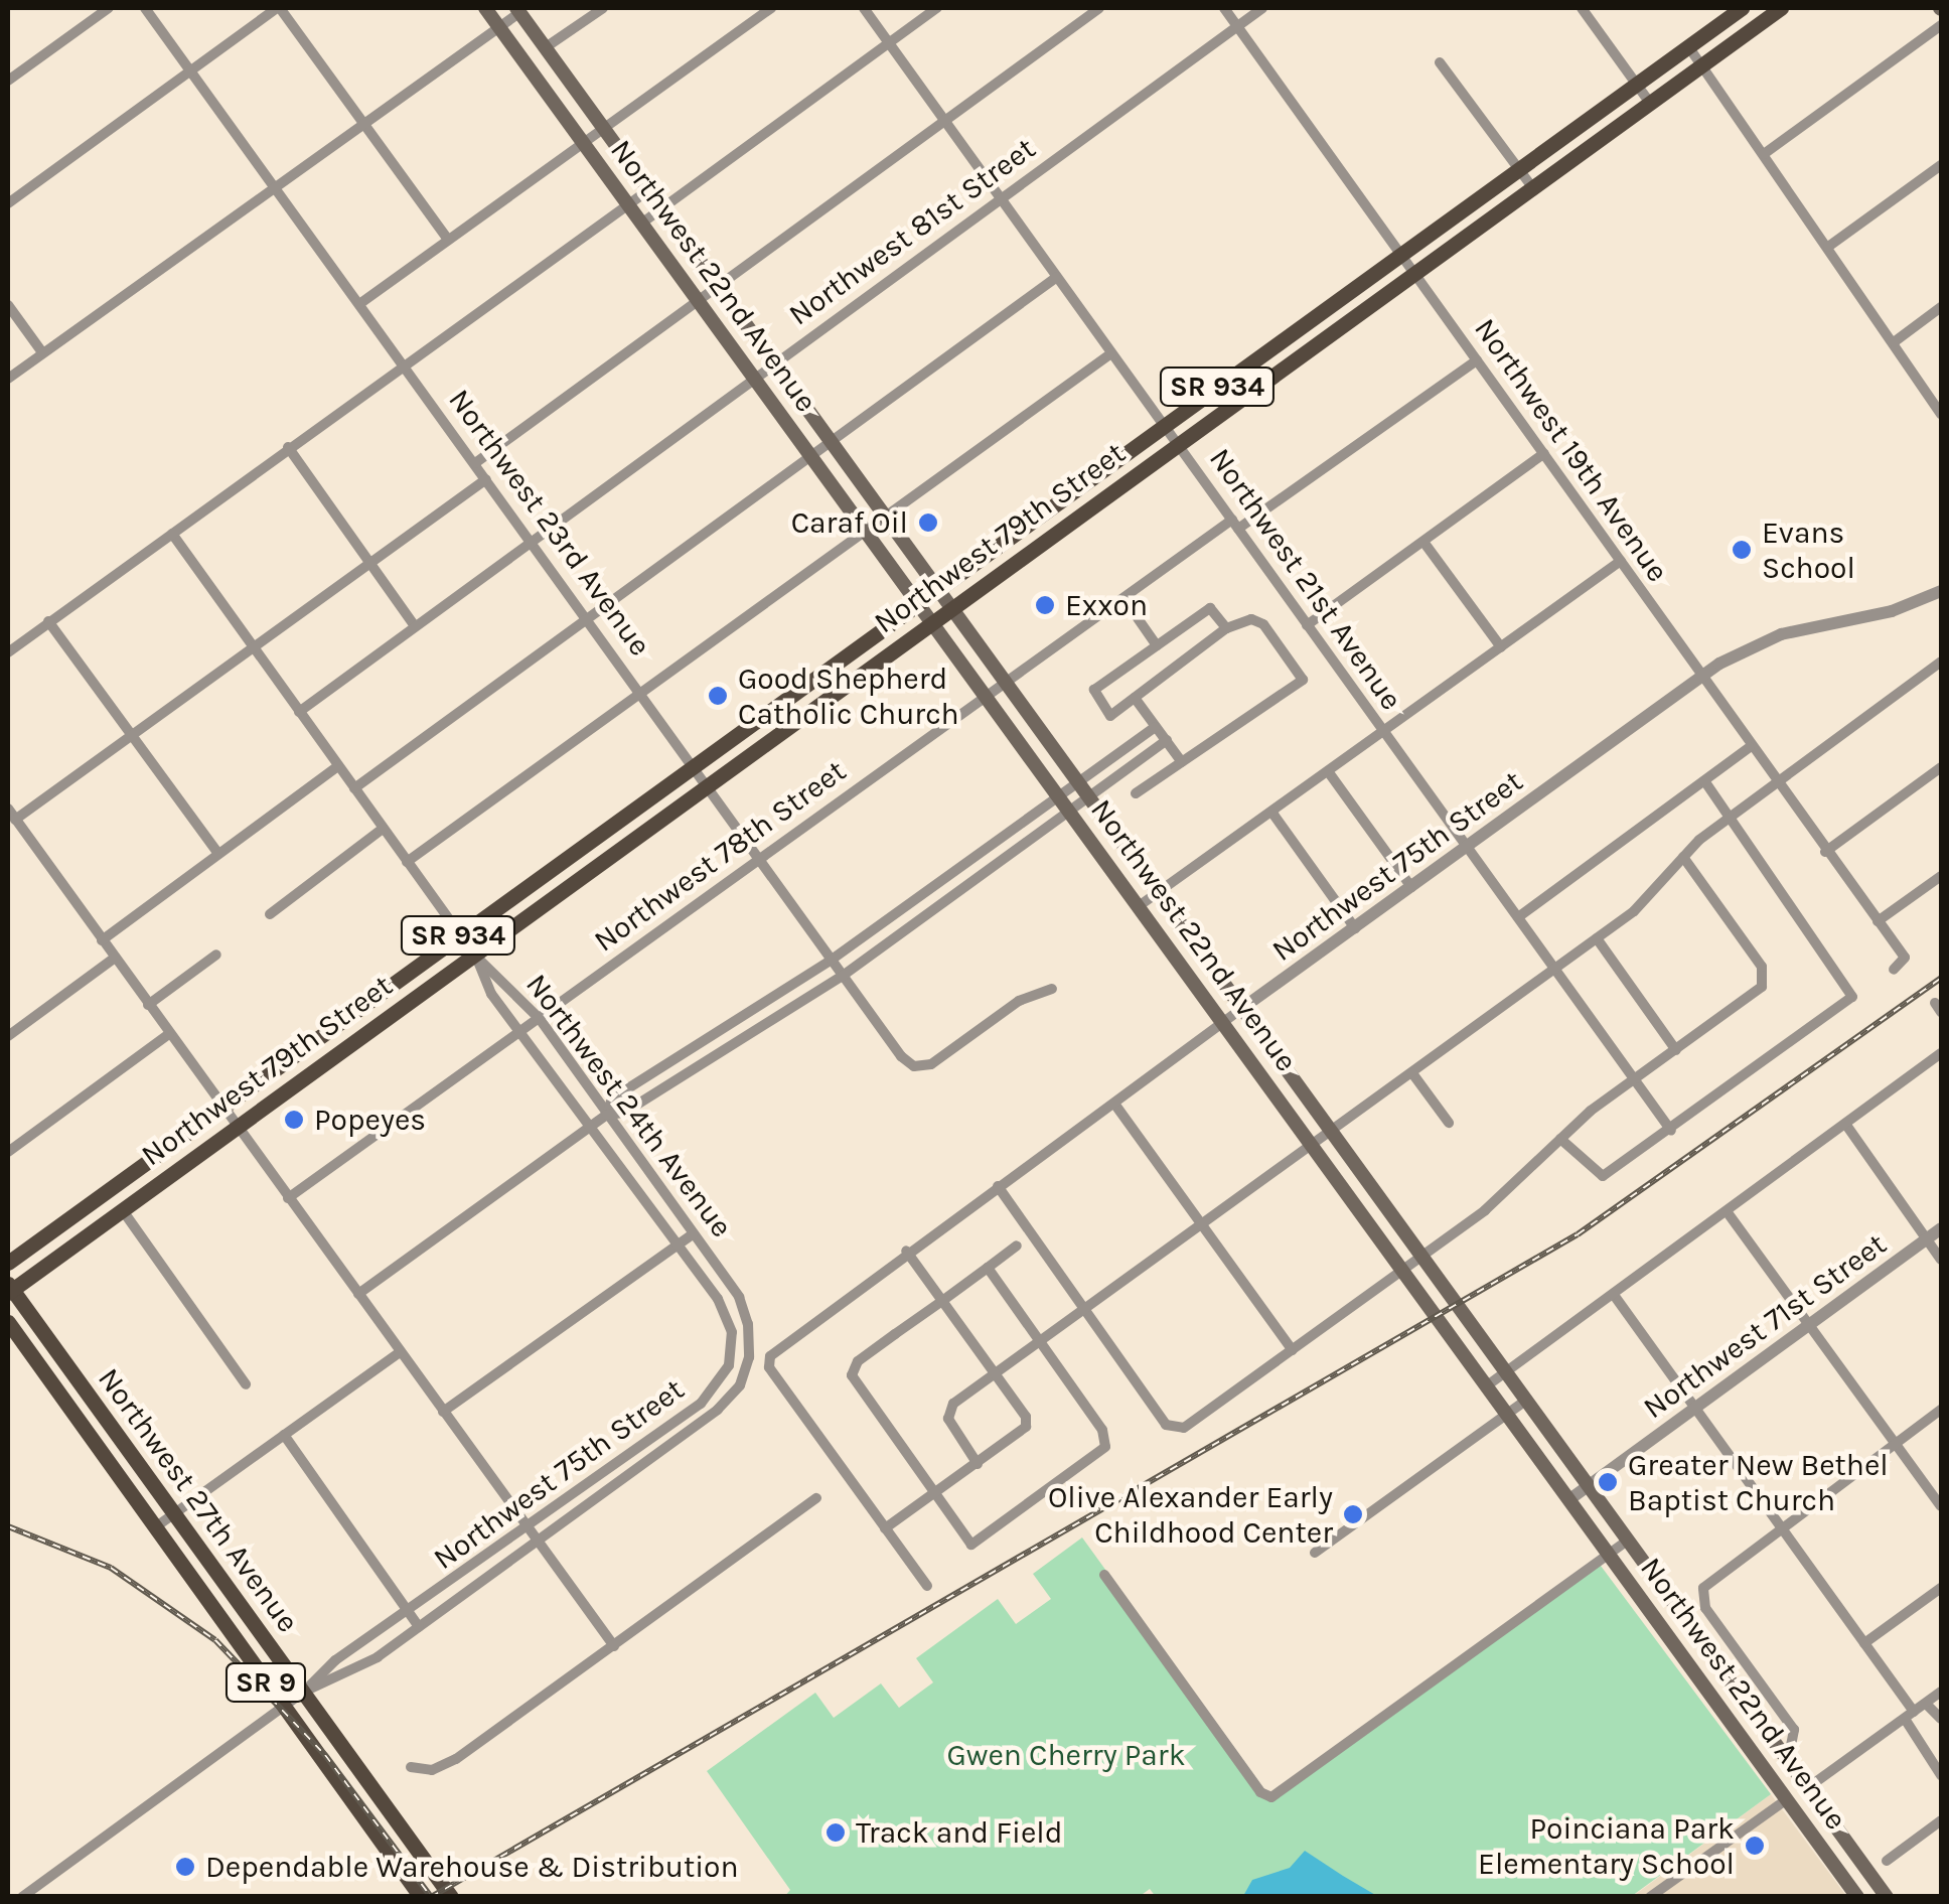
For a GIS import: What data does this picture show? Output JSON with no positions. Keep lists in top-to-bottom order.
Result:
{
  "streets": {
    "main road": [
      "Northwest 22nd Avenue",
      "SR 934",
      "Northwest 79th Street",
      "Northwest 27th Avenue",
      "SR 9"
    ],
    "street": [
      "Northwest 81st Street",
      "Northwest 19th Avenue",
      "Northwest 23rd Avenue",
      "Northwest 21st Avenue",
      "Northwest 78th Street",
      "Northwest 75th Street",
      "Northwest 24th Avenue",
      "Northwest 71st Street"
    ]
  },
  "crossings": [
    ["Northwest 81st Street", "Northwest 22nd Avenue"],
    ["Northwest 81st Street", "Northwest 19th Avenue"],
    ["Northwest 81st Street", "Northwest 23rd Avenue"],
    ["Northwest 81st Street", "Northwest 21st Avenue"],
    ["Northwest 81st Street", "Northwest 24th Avenue"],
    ["Northwest 22nd Avenue", "Northwest 79th Street"],
    ["Northwest 22nd Avenue", "Northwest 78th Street"],
    ["Northwest 22nd Avenue", "Northwest 75th Street"],
    ["Northwest 22nd Avenue", "Northwest 71st Street"],
    ["Northwest 19th Avenue", "Northwest 79th Street"],
    ["Northwest 19th Avenue", "Northwest 78th Street"],
    ["Northwest 19th Avenue", "Northwest 75th Street"],
    ["Northwest 23rd Avenue", "Northwest 79th Street"],
    ["Northwest 23rd Avenue", "Northwest 78th Street"],
    ["Northwest 79th Street", "Northwest 21st Avenue"],
    ["Northwest 79th Street", "Northwest 75th Street"],
    ["Northwest 79th Street", "Northwest 24th Avenue"],
    ["Northwest 79th Street", "Northwest 27th Avenue"],
    ["Northwest 21st Avenue", "Northwest 78th Street"],
    ["Northwest 21st Avenue", "Northwest 75th Street"],
    ["Northwest 78th Street", "Northwest 75th Street"],
    ["Northwest 78th Street", "Northwest 24th Avenue"],
    ["Northwest 75th Street", "Northwest 24th Avenue"],
    ["Northwest 75th Street", "Northwest 27th Avenue"]
  ],
  "parks": ["Gwen Cherry Park"],
  "places": [
    "Caraf Oil",
    "Evans School",
    "Exxon",
    "Good Shepherd Catholic Church",
    "Popeyes",
    "Greater New Bethel Baptist Church",
    "Olive Alexander Early Childhood Center",
    "Track and Field",
    "Poinciana Park Elementary School",
    "Dependable Warehouse & Distribution"
  ]
}
